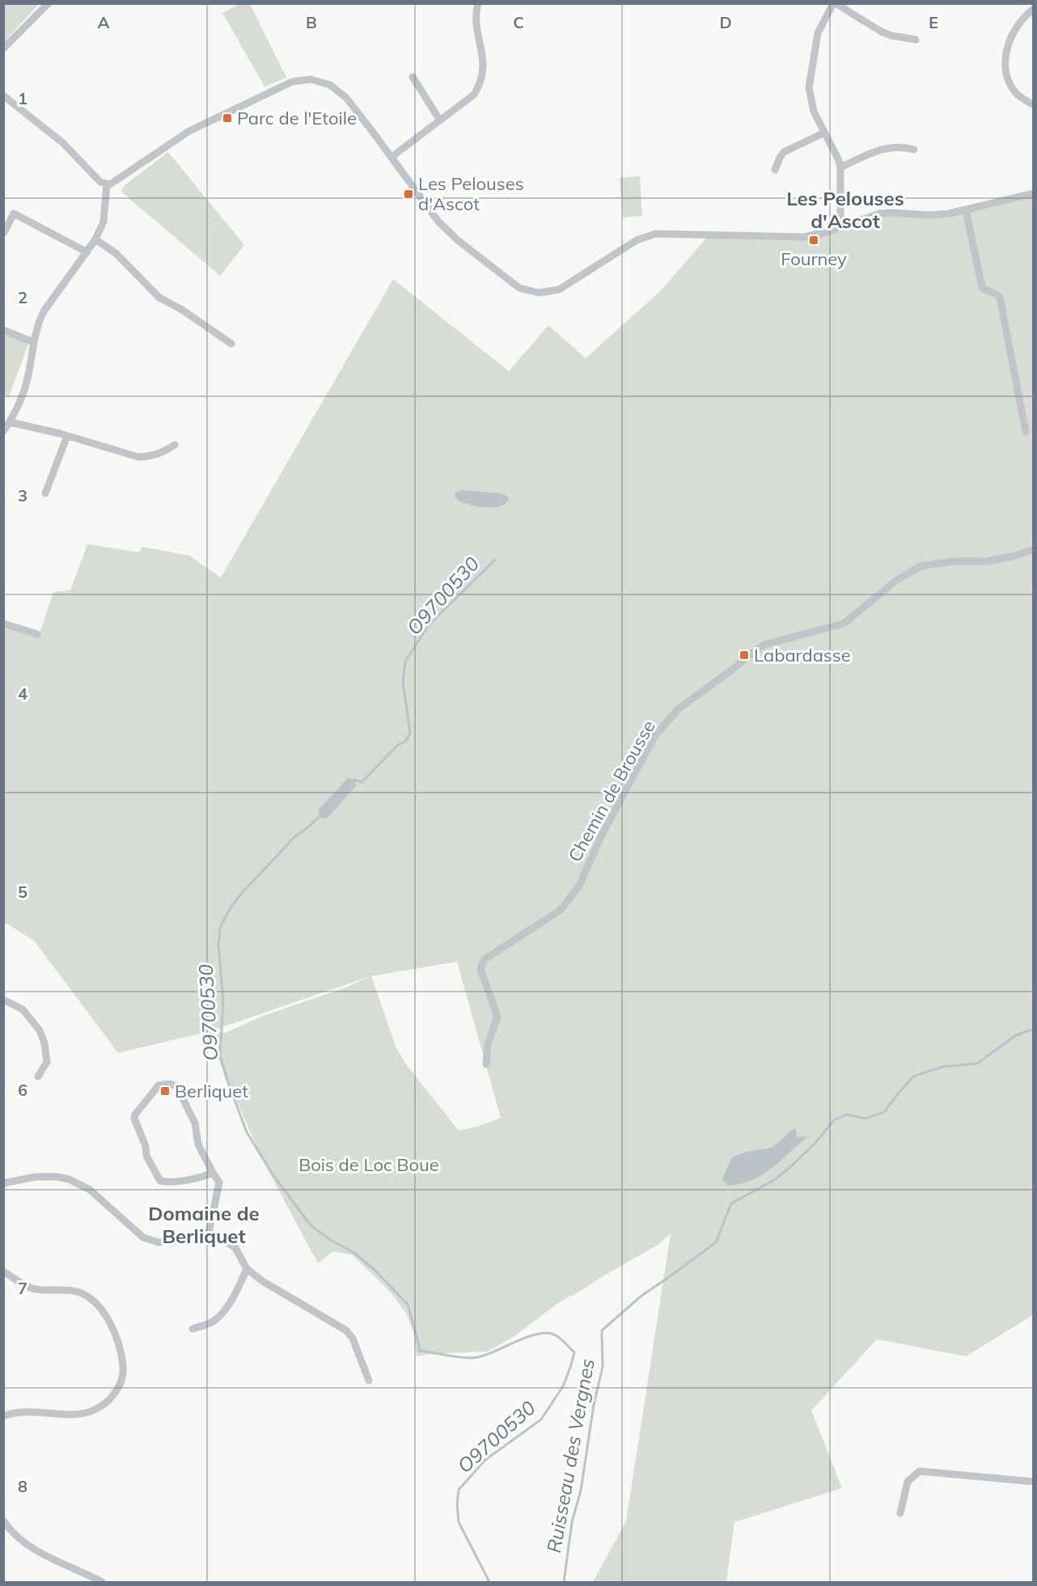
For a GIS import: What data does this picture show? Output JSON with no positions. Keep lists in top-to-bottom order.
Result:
{
  "streets": {
    "street": ["Chemin de Brousse"]
  },
  "districts": ["Les Pelouses d'Ascot", "Domaine de Berliquet"],
  "water": ["O9700530", "Ruisseau des Vergnes"],
  "parks": ["Bois de Loc Boue"],
  "places": {
    "transit": [
      "Parc de l'Etoile",
      "Les Pelouses d'Ascot",
      "Fourney",
      "Labardasse",
      "Berliquet"
    ]
  },
  "grid": {
    "columns": [
      "A",
      "B",
      "C",
      "D",
      "E"
    ],
    "rows": [
      "1",
      "2",
      "3",
      "4",
      "5",
      "6",
      "7",
      "8"
    ]
  }
}
